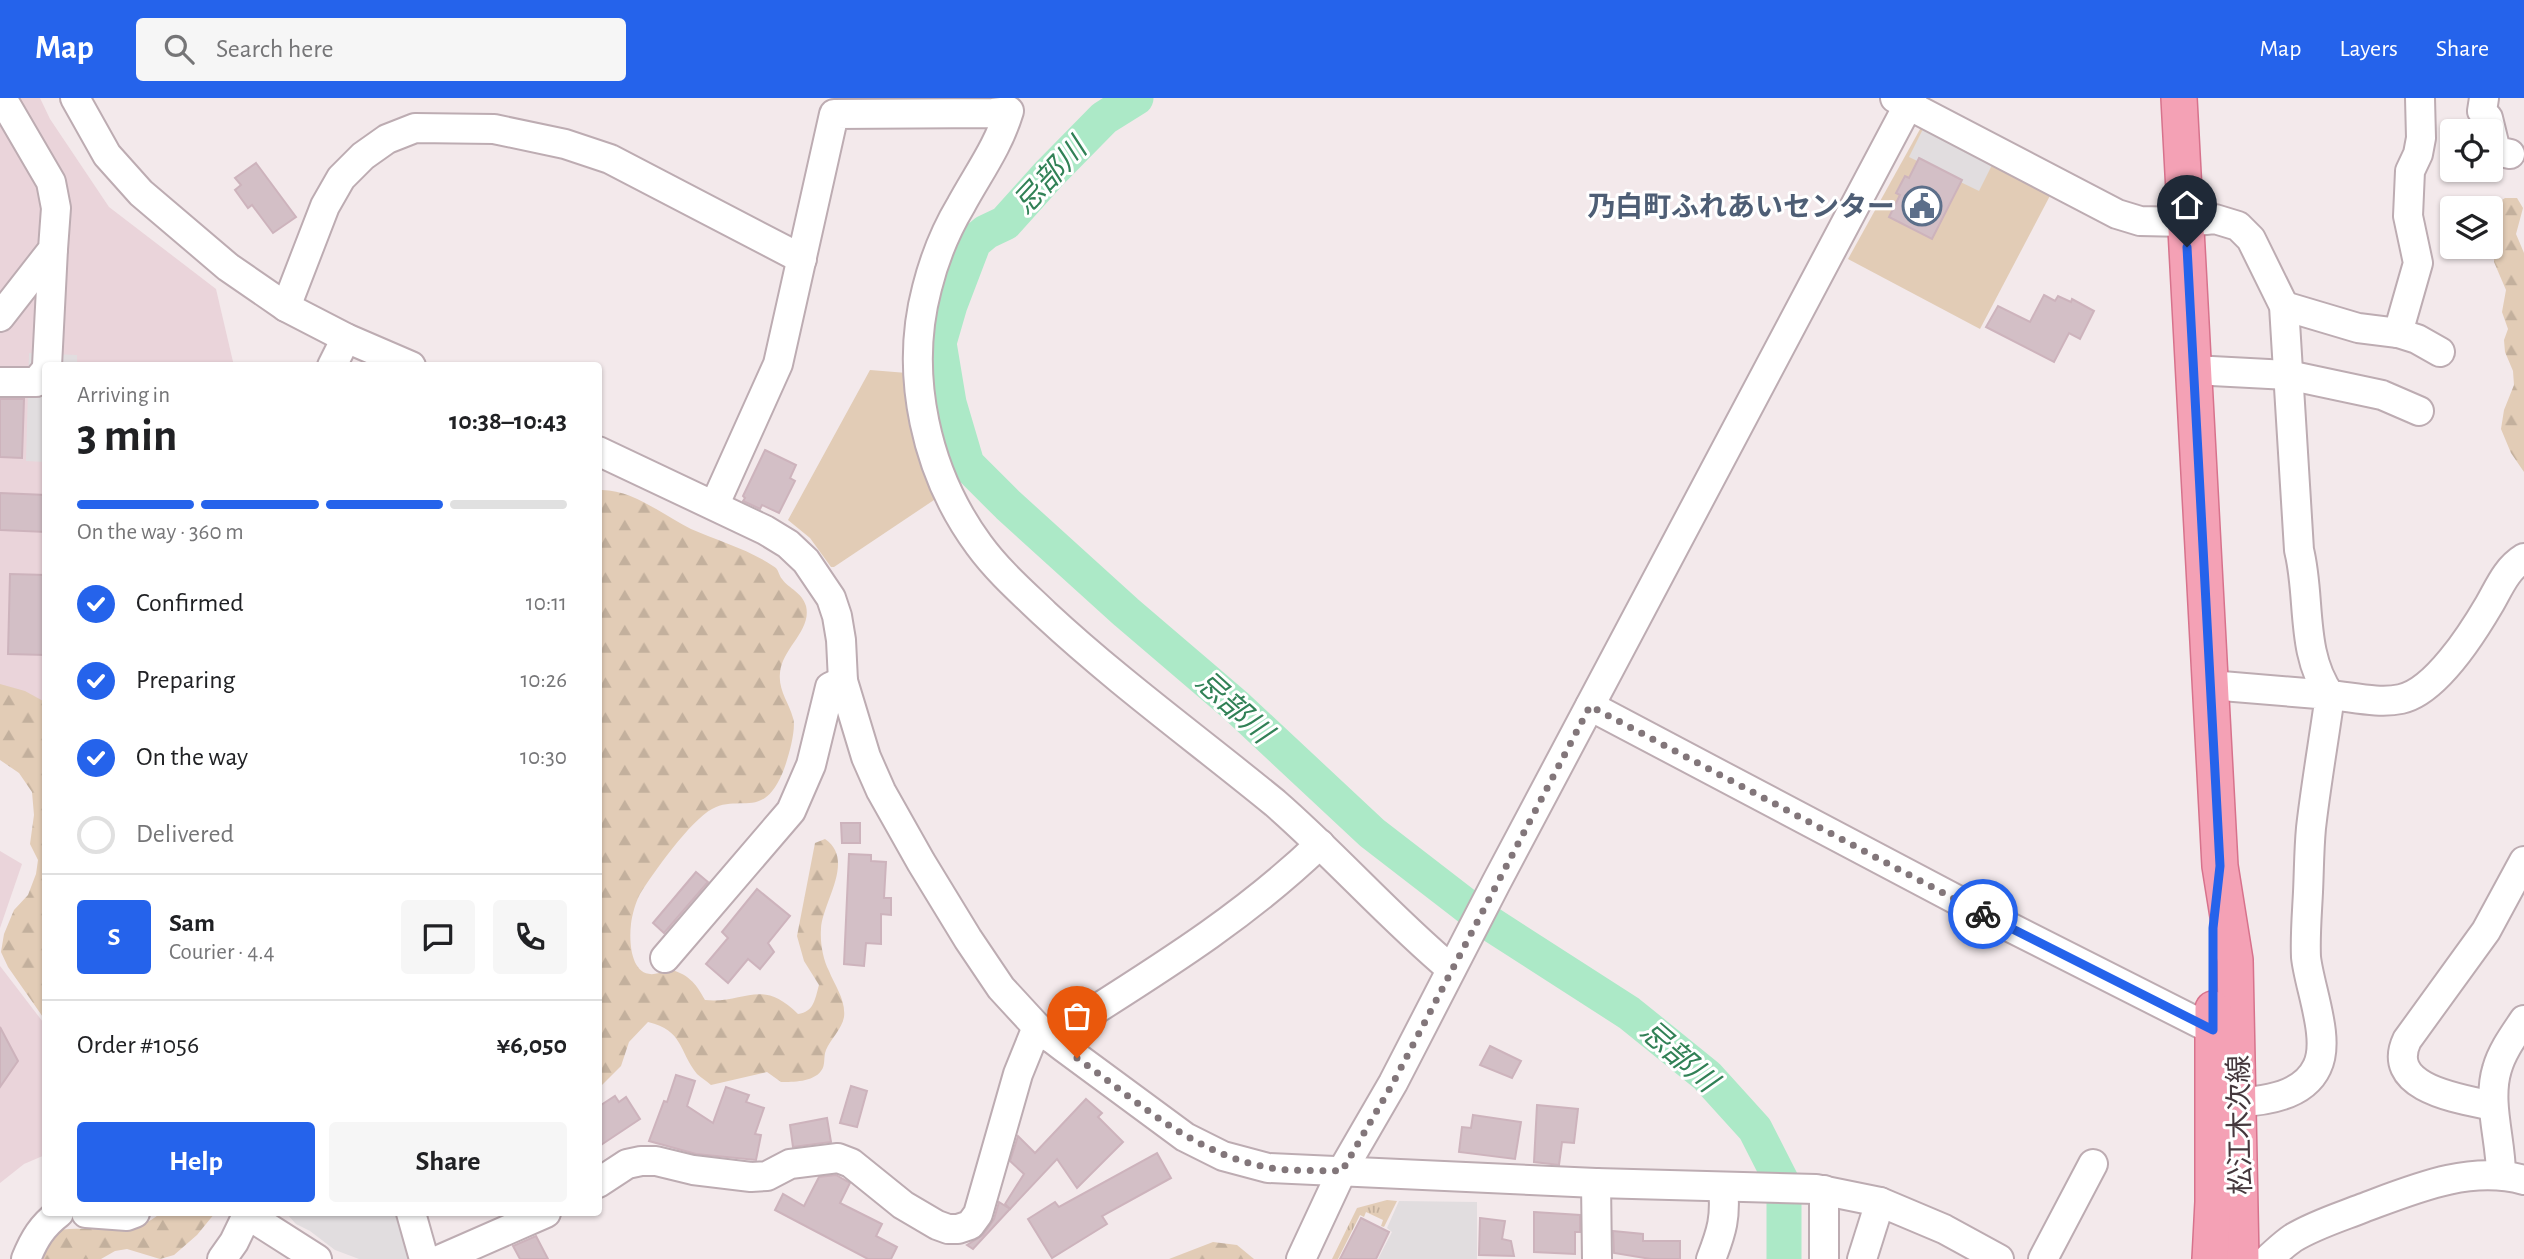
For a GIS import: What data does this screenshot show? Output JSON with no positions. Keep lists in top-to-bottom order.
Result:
{
  "streets": {
    "main road": ["松江木次線"]
  },
  "water": ["忌部川"],
  "places": {
    "public building": ["乃白町ふれあいセンター"]
  },
  "page": {
    "header": "Map",
    "search": "Search here",
    "nav": ["Map", "Layers", "Share"],
    "heading": ["3 min", "Arriving in", "10:38–10:43"],
    "panel": [
      "Sam",
      "Courier · 4.4",
      "Order #1056",
      "¥6,050"
    ],
    "bar": "On the way · 360 m",
    "list": [
      ["Confirmed", "10:11"],
      ["Preparing", "10:26"],
      ["On the way", "10:30"],
      "Delivered"
    ],
    "round": "S",
    "buttons": ["Help", "Share"]
  }
}
